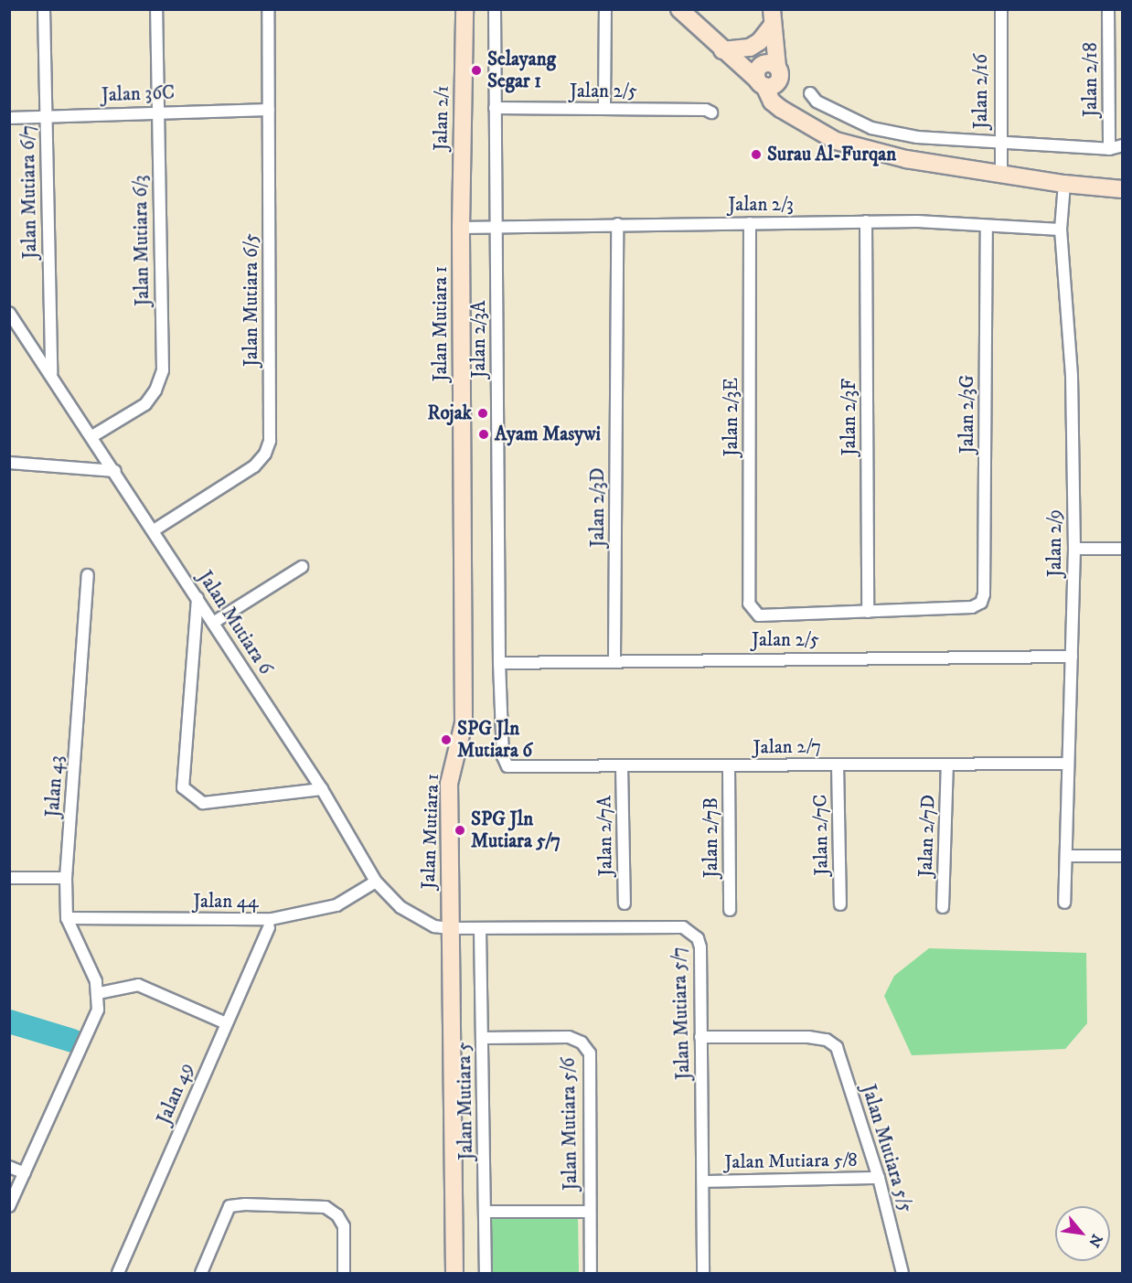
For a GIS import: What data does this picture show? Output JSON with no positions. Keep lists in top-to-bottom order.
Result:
{
  "streets": {
    "street": [
      "Jalan 2/18",
      "Jalan 2/5",
      "Jalan 2/16",
      "Jalan 36C",
      "Jalan 2/1",
      "Jalan Mutiara 6/7",
      "Jalan 2/3",
      "Jalan Mutiara 6/3",
      "Jalan Mutiara 6/5",
      "Jalan Mutiara 1",
      "Jalan 2/3A",
      "Jalan 2/3G",
      "Jalan 2/3E",
      "Jalan 2/3F",
      "Jalan 2/3D",
      "Jalan 2/9",
      "Jalan Mutiara 6",
      "Jalan 2/7",
      "Jalan 43",
      "Jalan 2/7C",
      "Jalan 2/7A",
      "Jalan 2/7D",
      "Jalan 2/7B",
      "Jalan 44",
      "Jalan Mutiara 5/7",
      "Jalan 49",
      "Jalan Mutiara 5",
      "Jalan Mutiara 5/6",
      "Jalan Mutiara 5/5",
      "Jalan Mutiara 5/8"
    ]
  },
  "crossings": [
    ["Jalan 2/5", "Jalan 2/3A"],
    ["Jalan 2/5", "Jalan 2/3D"],
    ["Jalan 2/5", "Jalan 2/9"],
    ["Jalan 36C", "Jalan Mutiara 6/7"],
    ["Jalan 36C", "Jalan Mutiara 6/3"],
    ["Jalan 36C", "Jalan Mutiara 6/5"],
    ["Jalan 2/1", "Jalan 2/3"],
    ["Jalan 2/1", "Jalan Mutiara 1"],
    ["Jalan Mutiara 6/7", "Jalan Mutiara 6"],
    ["Jalan 2/3", "Jalan Mutiara 1"],
    ["Jalan 2/3", "Jalan 2/3A"],
    ["Jalan 2/3", "Jalan 2/3G"],
    ["Jalan 2/3", "Jalan 2/3E"],
    ["Jalan 2/3", "Jalan 2/3F"],
    ["Jalan 2/3", "Jalan 2/3D"],
    ["Jalan 2/3", "Jalan 2/9"],
    ["Jalan Mutiara 6/3", "Jalan Mutiara 6"],
    ["Jalan Mutiara 6/5", "Jalan Mutiara 6"],
    ["Jalan Mutiara 1", "Jalan Mutiara 6"],
    ["Jalan Mutiara 1", "Jalan Mutiara 5/7"],
    ["Jalan 2/3A", "Jalan 2/7"],
    ["Jalan 2/3G", "Jalan 2/3E"],
    ["Jalan 2/3G", "Jalan 2/3F"],
    ["Jalan 2/3E", "Jalan 2/3F"],
    ["Jalan 2/9", "Jalan 2/7"],
    ["Jalan Mutiara 6", "Jalan 44"],
    ["Jalan Mutiara 6", "Jalan Mutiara 5/7"],
    ["Jalan 2/7", "Jalan 2/7C"],
    ["Jalan 2/7", "Jalan 2/7A"],
    ["Jalan 2/7", "Jalan 2/7D"],
    ["Jalan 2/7", "Jalan 2/7B"],
    ["Jalan 43", "Jalan 44"],
    ["Jalan Mutiara 5/7", "Jalan Mutiara 5"],
    ["Jalan Mutiara 5/7", "Jalan Mutiara 5/5"],
    ["Jalan Mutiara 5/7", "Jalan Mutiara 5/8"],
    ["Jalan Mutiara 5", "Jalan Mutiara 5/6"],
    ["Jalan Mutiara 5/5", "Jalan Mutiara 5/8"]
  ],
  "places": [
    "Selayang Segar 1",
    "Surau Al-Furqan",
    "Rojak",
    "Ayam Masywi",
    "SPG Jln Mutiara 6",
    "SPG Jln Mutiara 5/7"
  ],
  "north": "bottom right"
}
